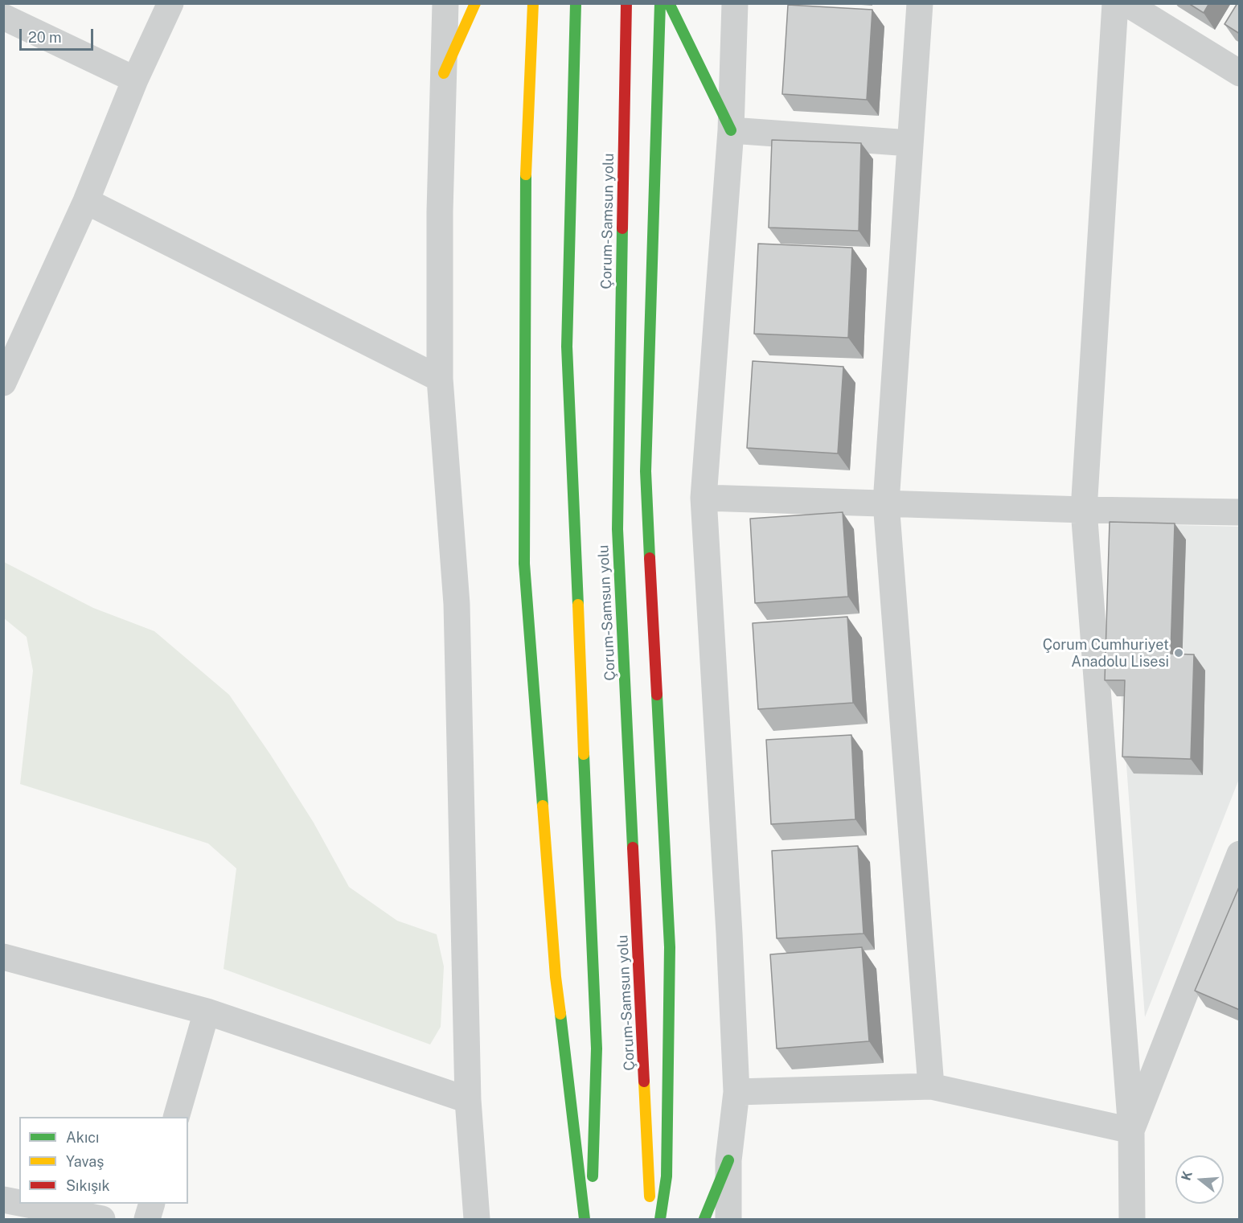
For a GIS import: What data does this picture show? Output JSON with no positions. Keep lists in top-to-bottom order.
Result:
{
  "streets": {
    "highway": ["Çorum-Samsun yolu"]
  },
  "places": ["Çorum Cumhuriyet Anadolu Lisesi"],
  "legend": ["Akıcı", "Yavaş", "Sıkışık"],
  "scale_bar": "20 m",
  "north": "left"
}
